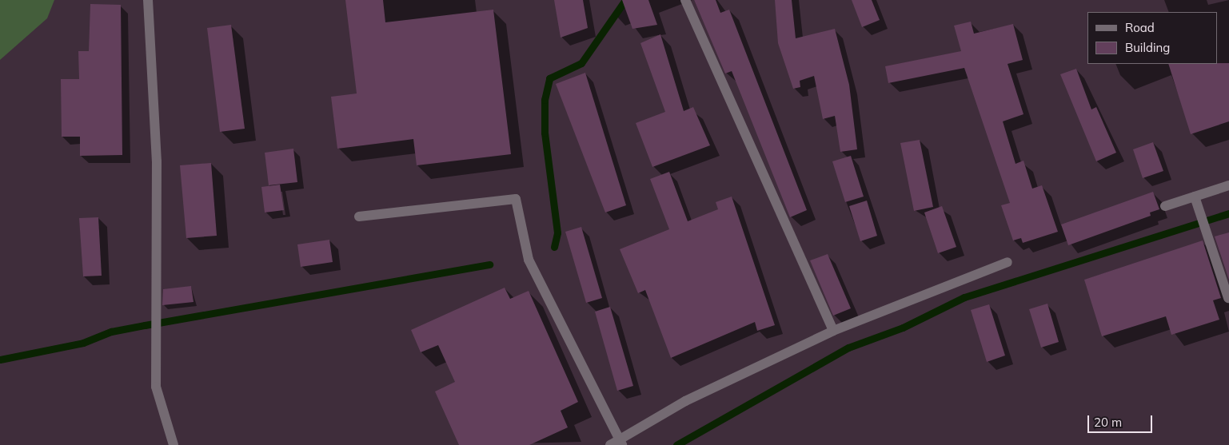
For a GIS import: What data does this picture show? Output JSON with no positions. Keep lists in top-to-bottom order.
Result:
{
  "legend": ["Road", "Building"],
  "scale_bar": "20 m"
}
